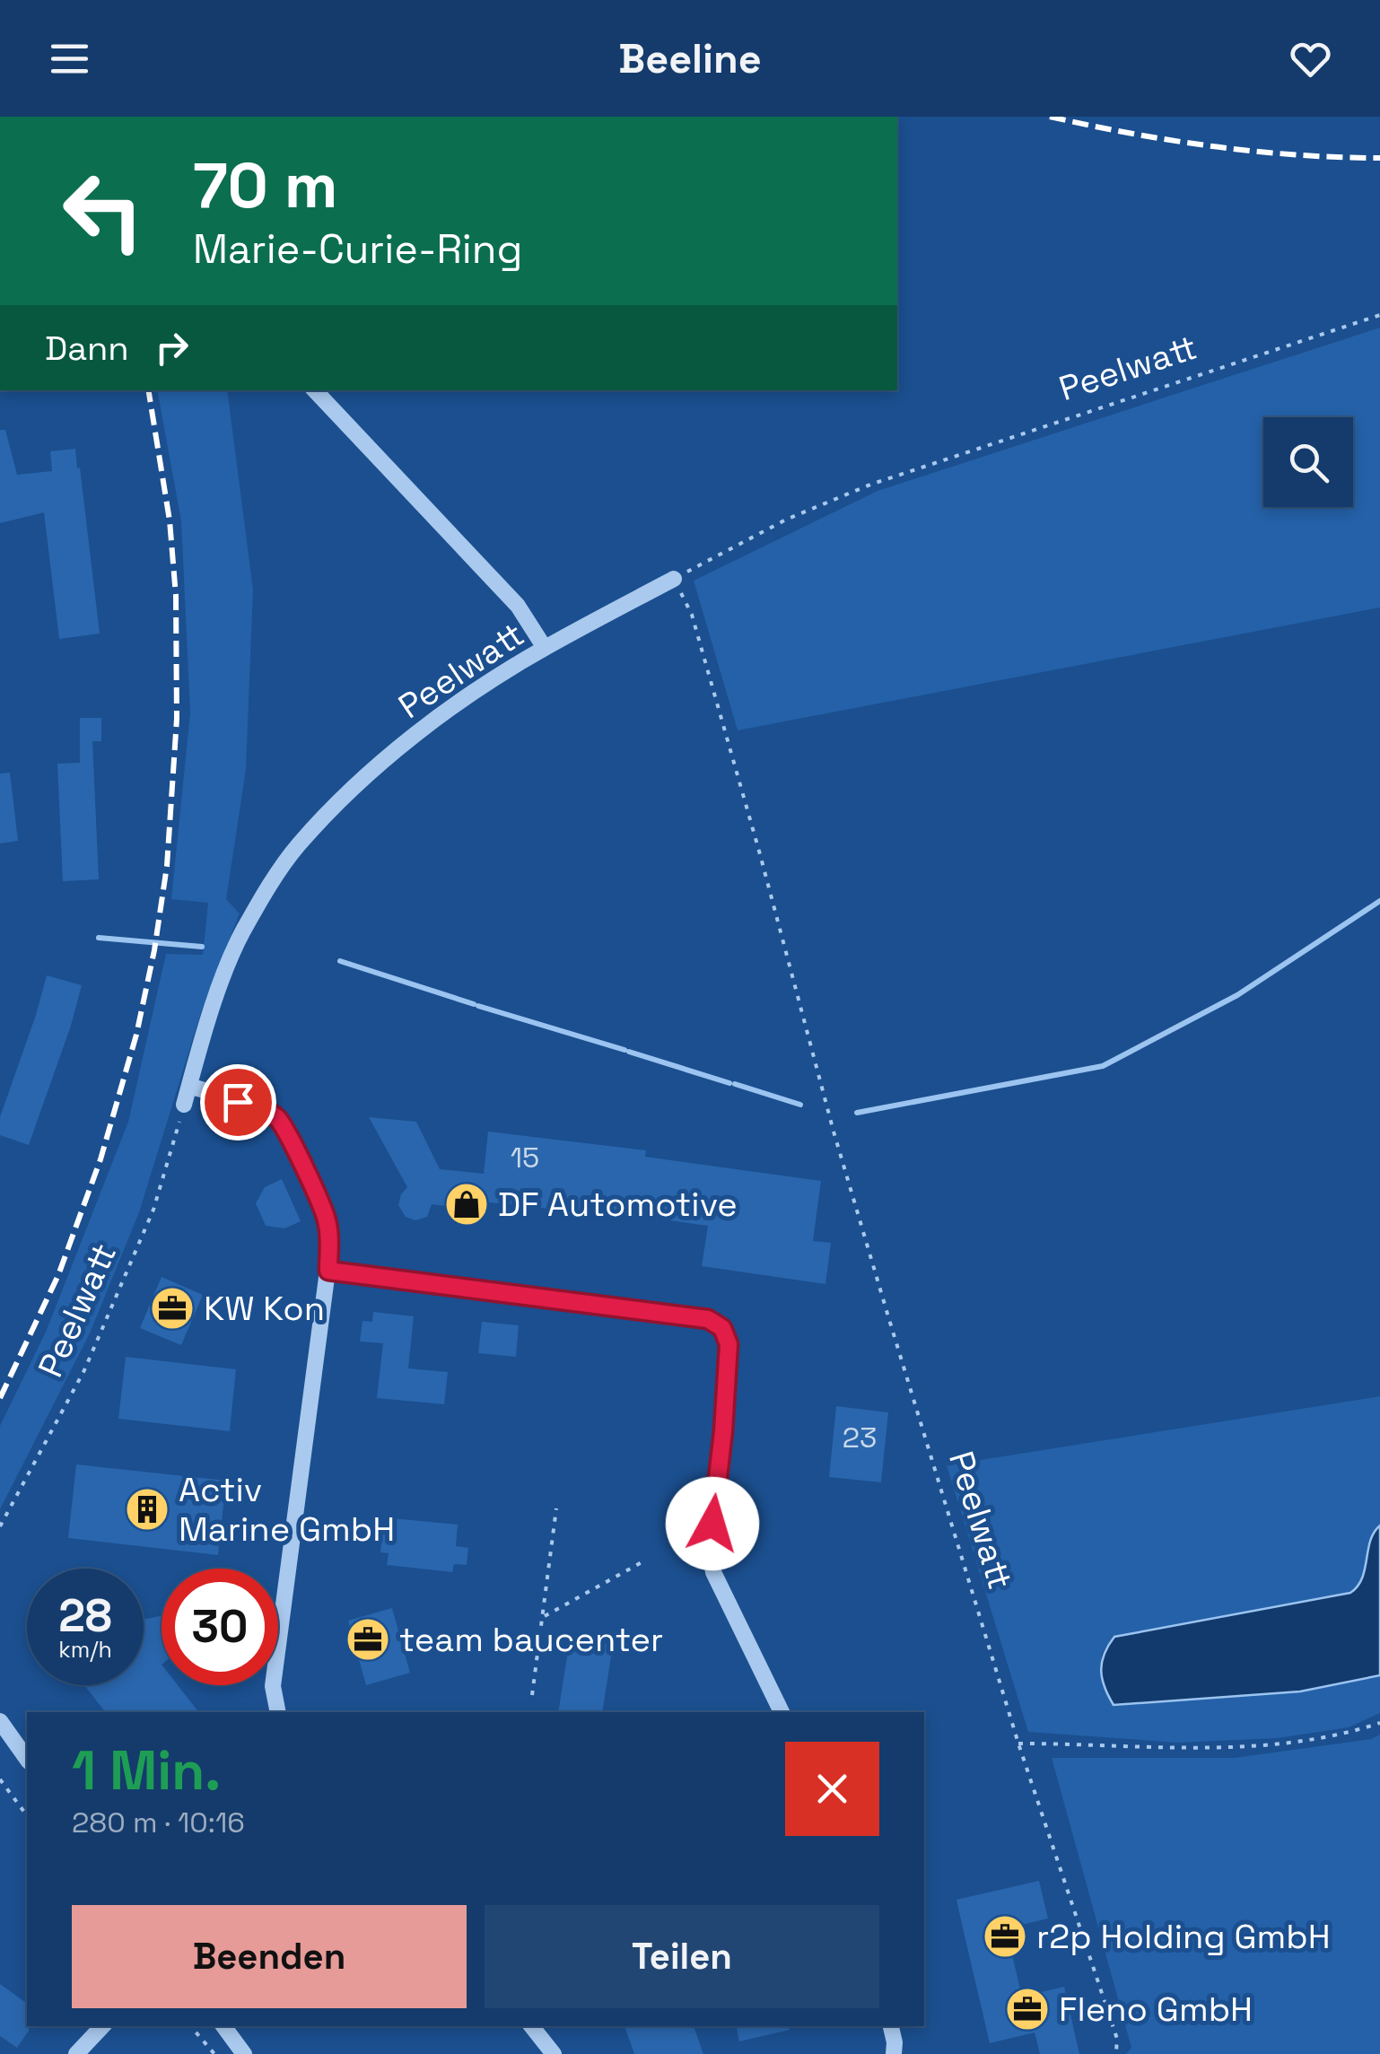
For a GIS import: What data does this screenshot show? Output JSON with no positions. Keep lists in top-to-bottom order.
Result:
{
  "streets": {
    "street": ["Peelwatt"]
  },
  "places": {
    "shop": ["DF Automotive"],
    "office": [
      "KW Kon",
      "team baucenter",
      "r2p Holding GmbH",
      "Fleno GmbH"
    ],
    "building": ["Activ Marine GmbH"]
  },
  "house_numbers": ["15", "23"],
  "page": {
    "header": "Beeline",
    "turn": ["70 m", "Marie-Curie-Ring"],
    "then": "Dann",
    "speed": "28 km/h",
    "limit": "30",
    "heading": ["1 Min.", "280 m · 10:16"],
    "buttons": ["Beenden", "Teilen"]
  }
}
